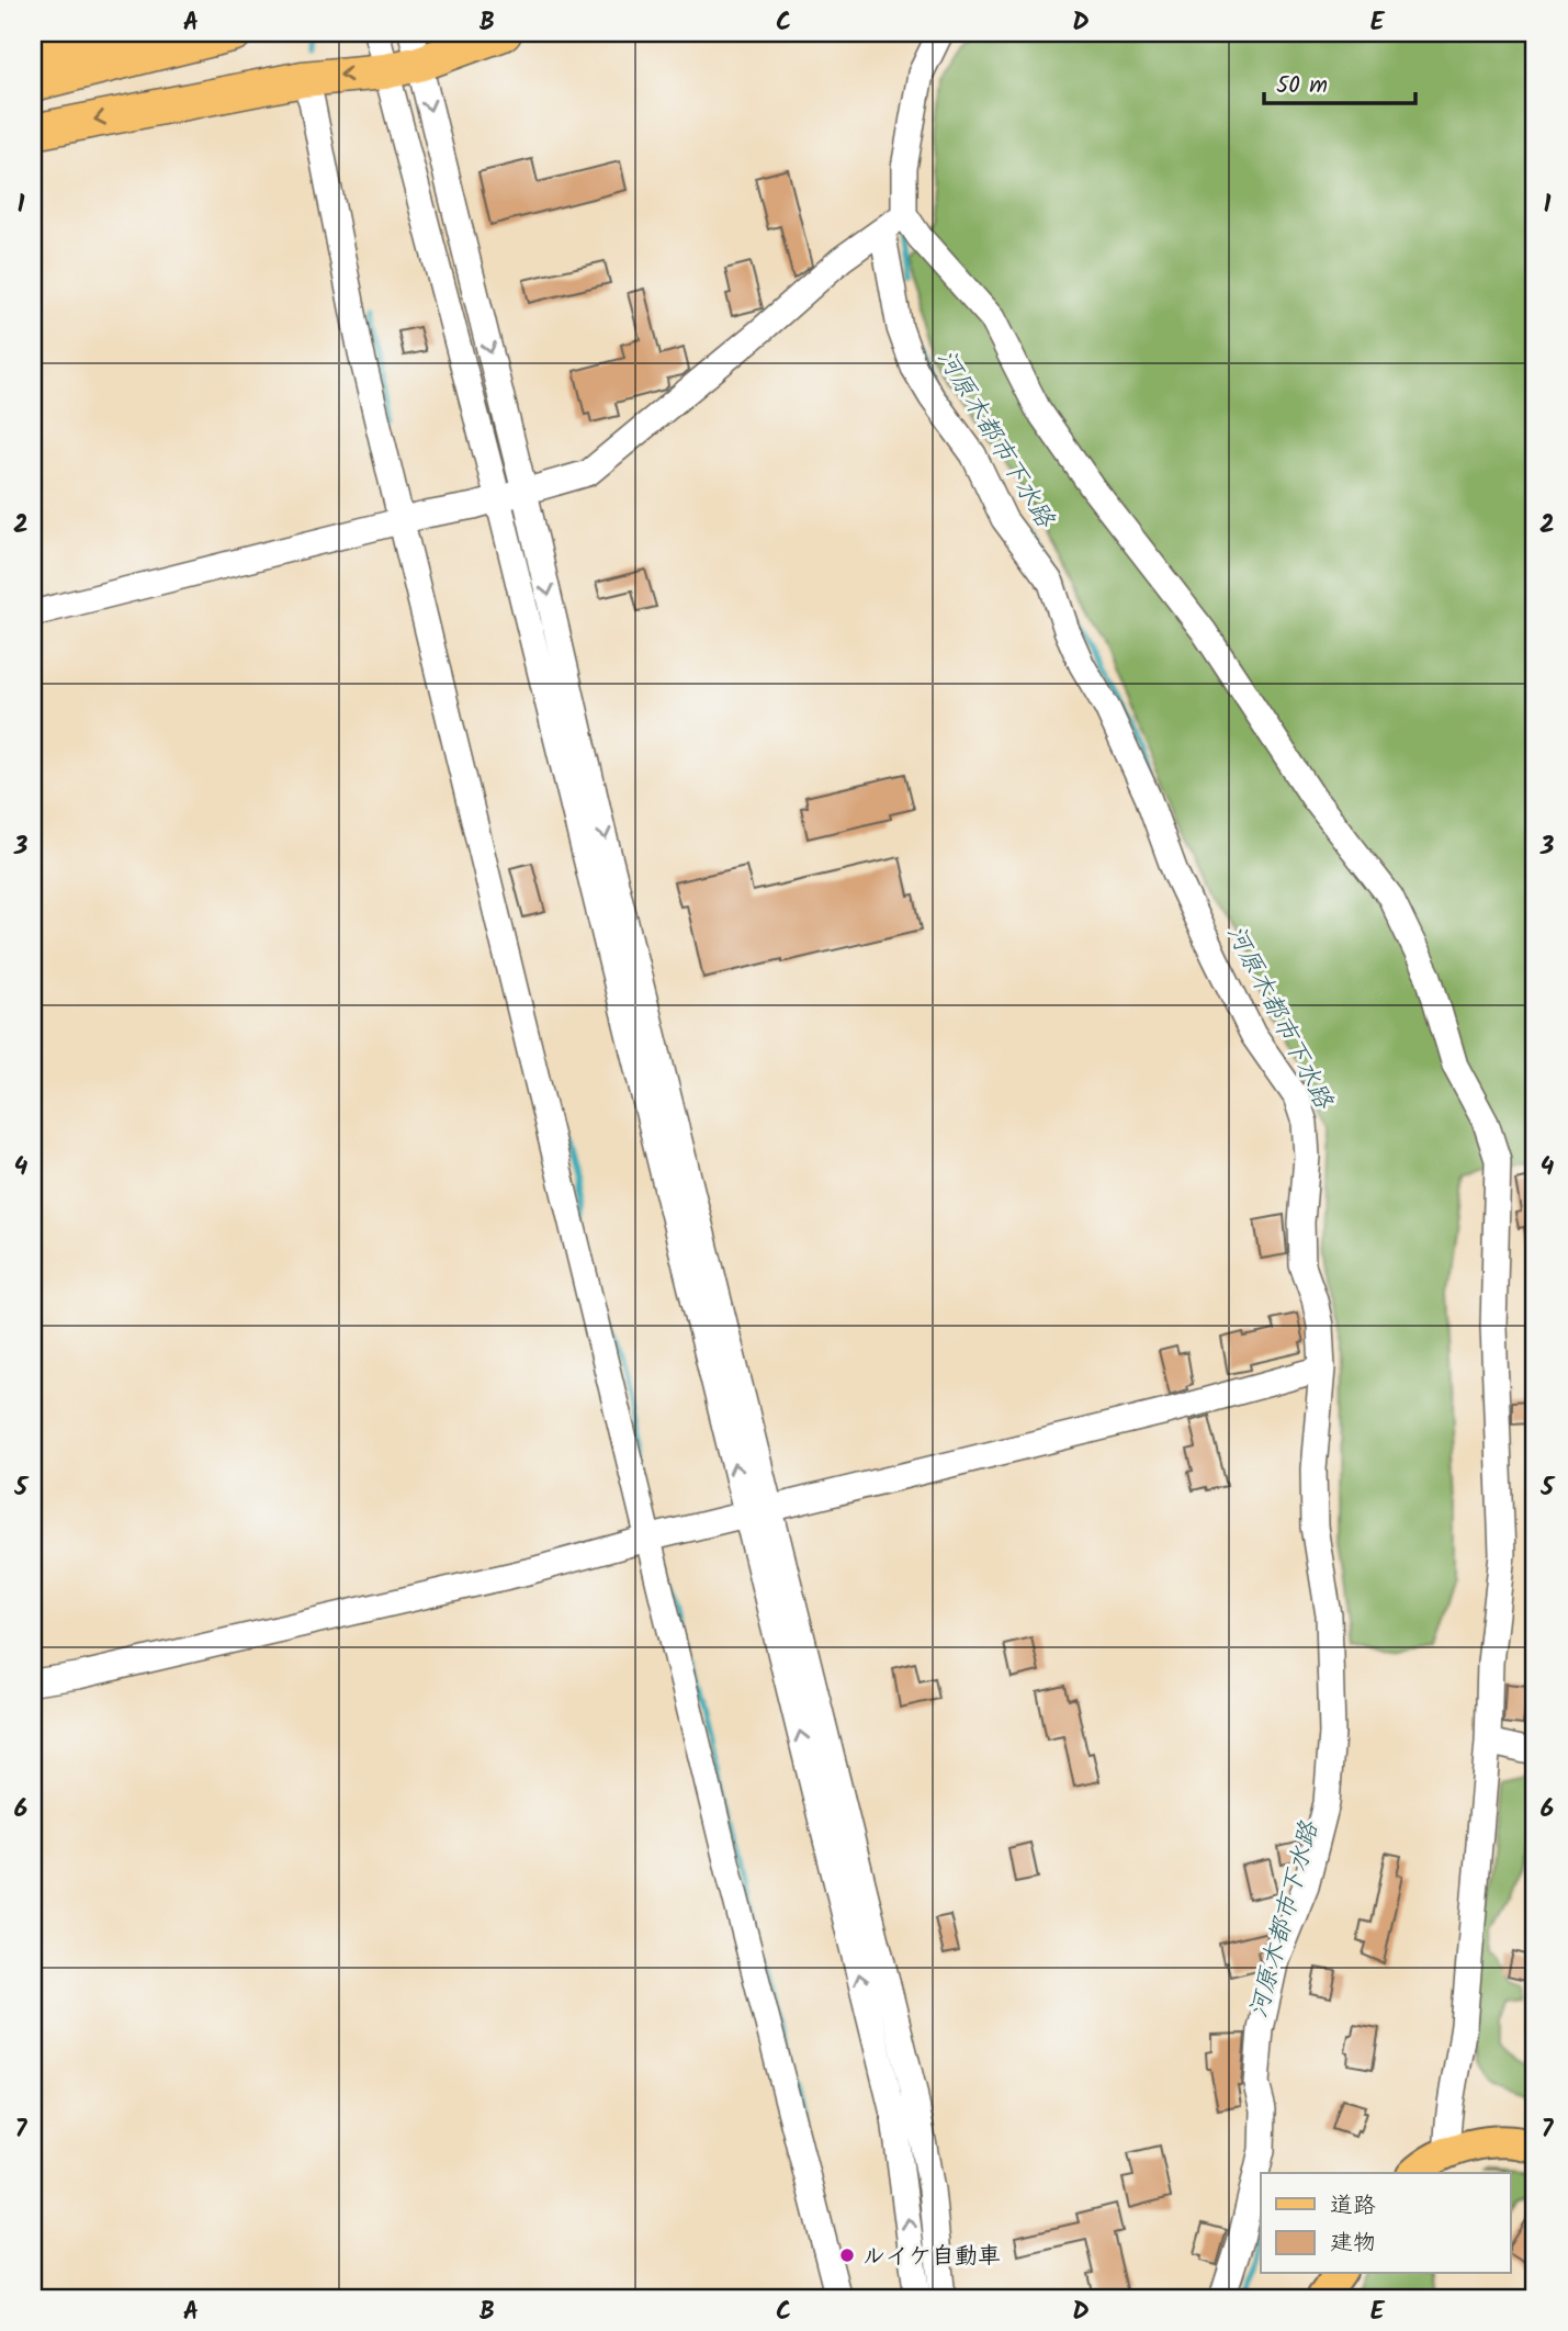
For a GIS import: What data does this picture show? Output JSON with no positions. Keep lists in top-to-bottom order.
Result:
{
  "water": ["河原木都市下水路"],
  "places": ["ルイケ自動車"],
  "legend": ["道路", "建物"],
  "scale_bar": "50 m",
  "grid": {
    "columns": [
      "A",
      "B",
      "C",
      "D",
      "E"
    ],
    "rows": [
      "1",
      "2",
      "3",
      "4",
      "5",
      "6",
      "7"
    ]
  }
}
